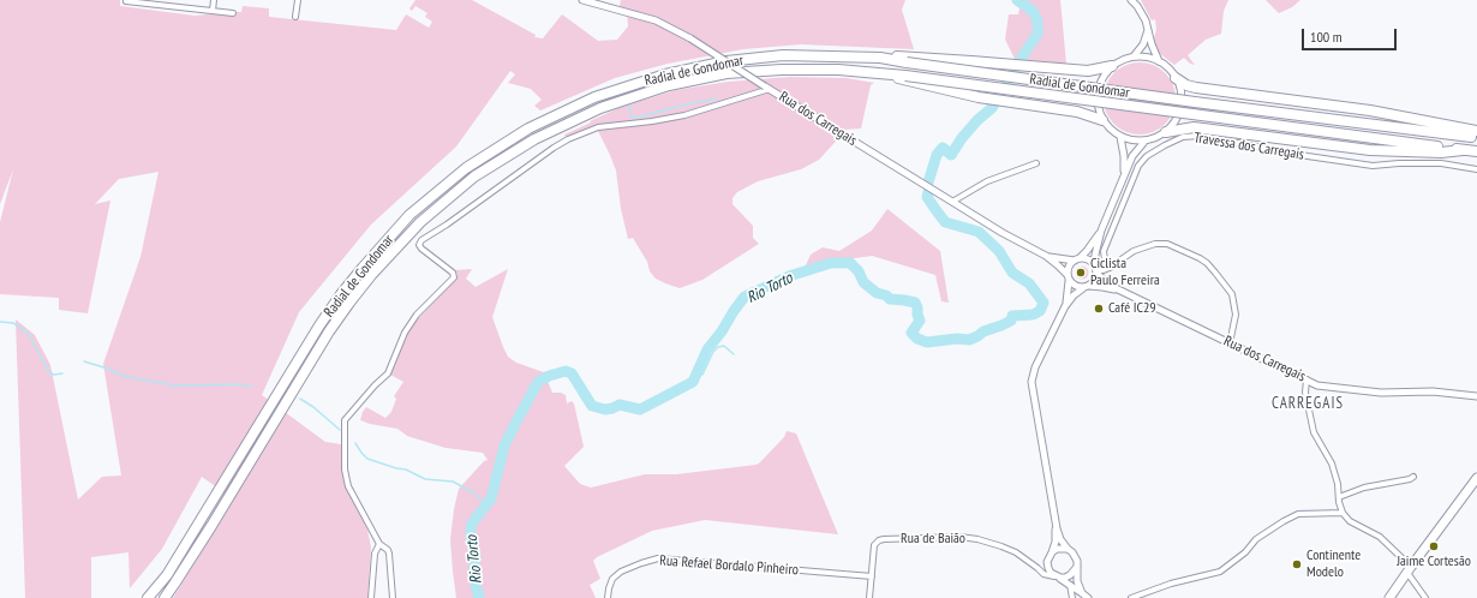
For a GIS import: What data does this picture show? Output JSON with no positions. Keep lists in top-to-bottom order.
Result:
{
  "streets": {
    "highway": ["Radial de Gondomar"],
    "street": [
      "Rua dos Carregais",
      "Travessa dos Carregais",
      "Rua de Baião",
      "Rua Refael Bordalo Pinheiro"
    ]
  },
  "crossings": [
    ["Rua de Baião", "Rua Refael Bordalo Pinheiro"]
  ],
  "districts": ["CARREGAIS"],
  "water": ["Rio Torto"],
  "places": [
    "Ciclista Paulo Ferreira",
    "Café IC29",
    "Jaime Cortesão",
    "Continente Modelo"
  ],
  "scale_bar": "100 m"
}
